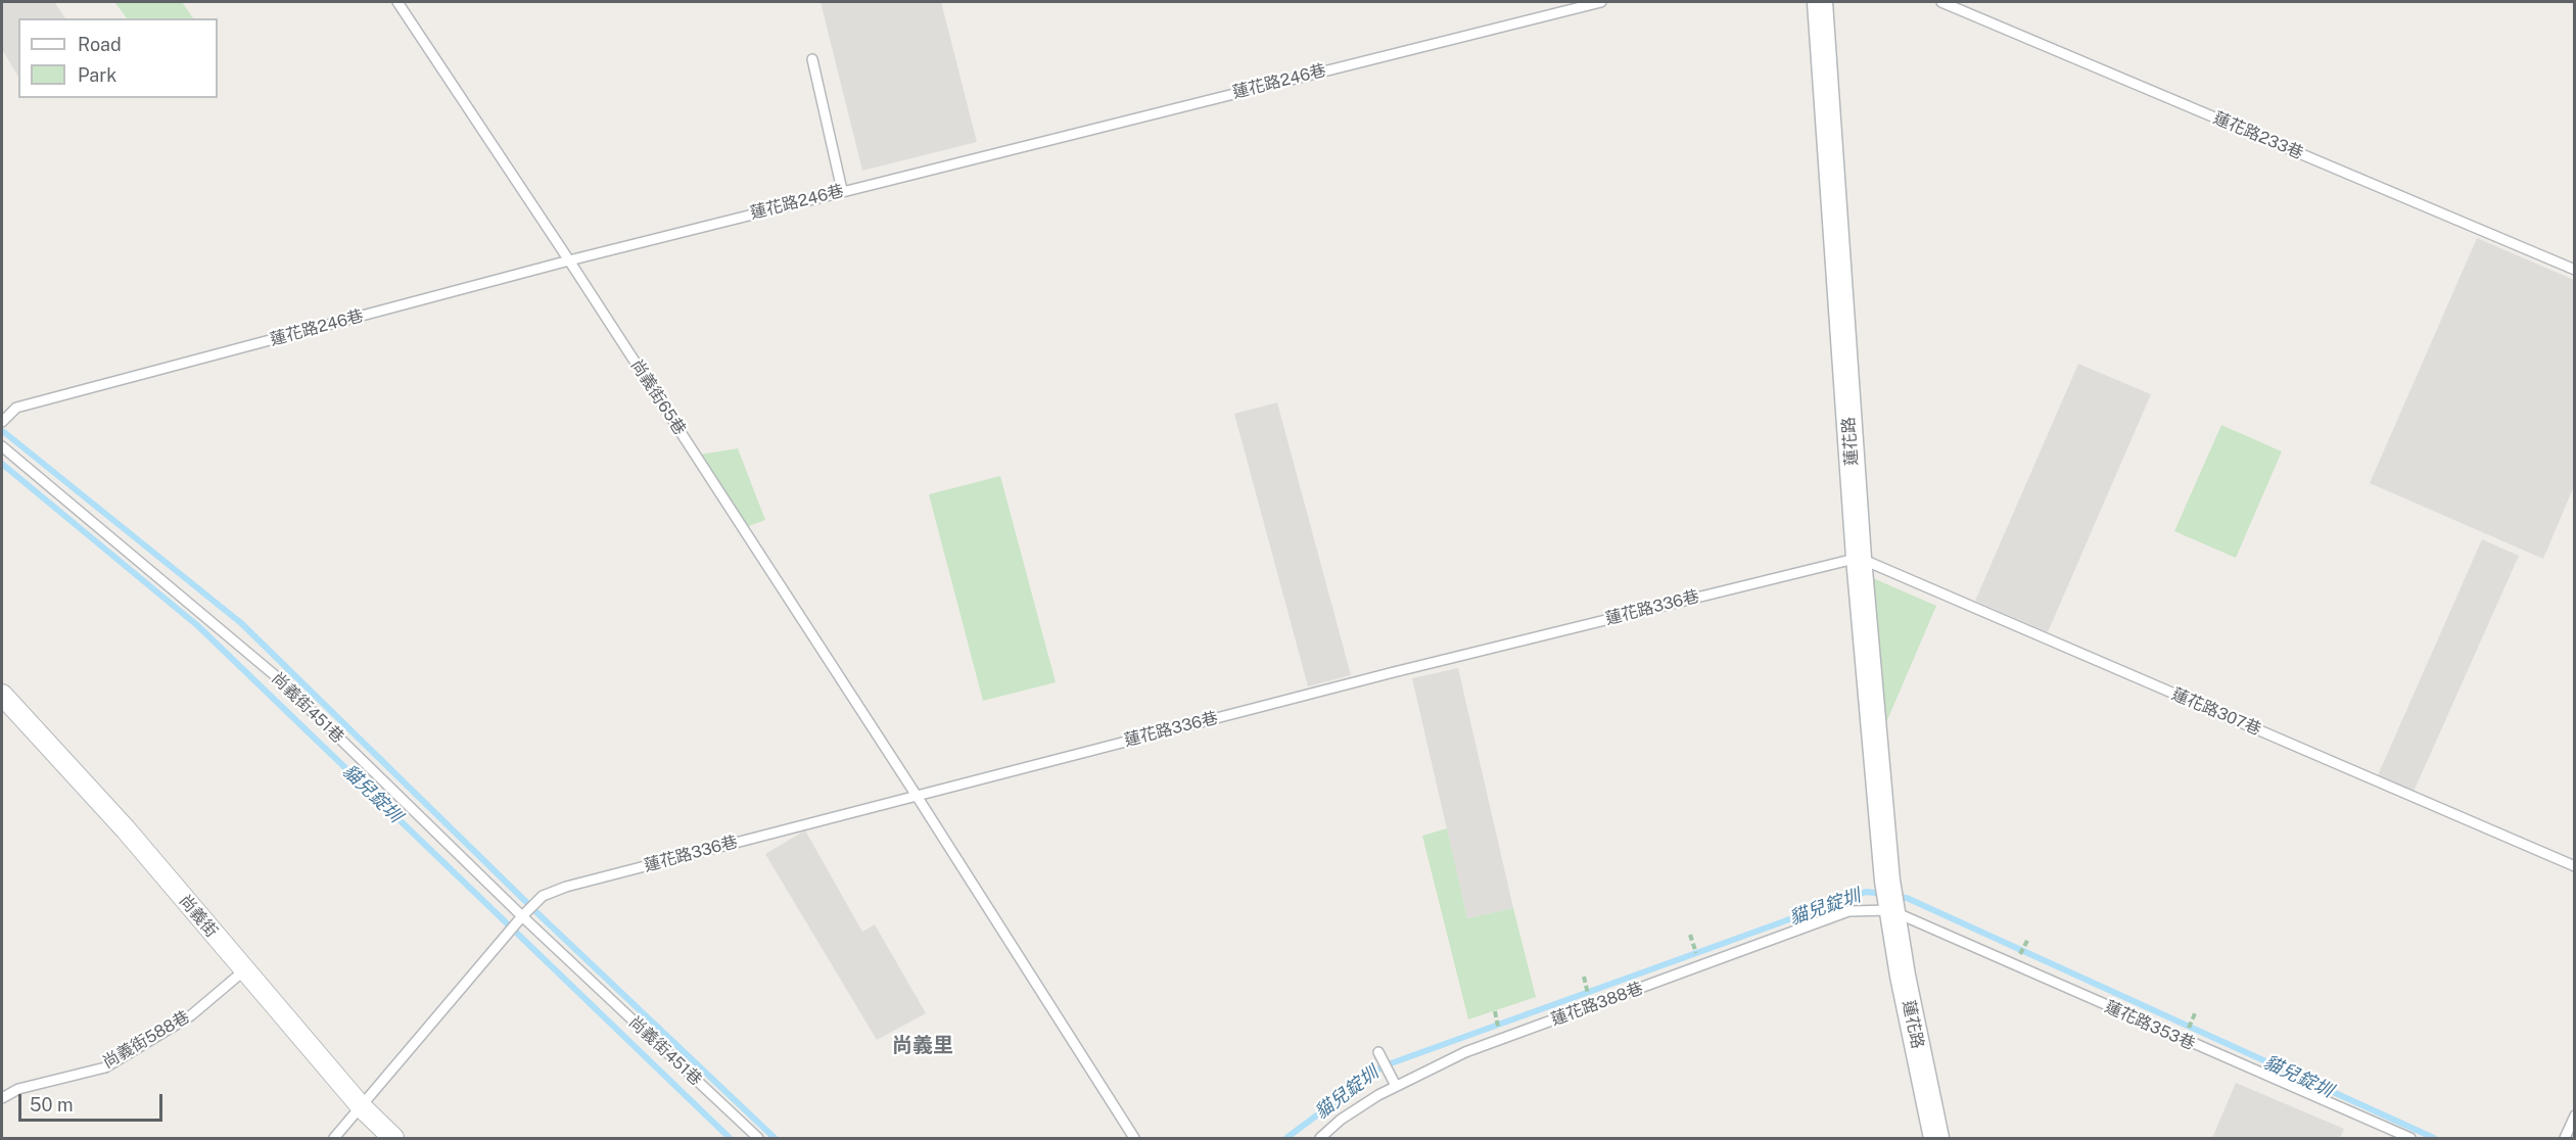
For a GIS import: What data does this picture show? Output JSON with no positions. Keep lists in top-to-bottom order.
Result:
{
  "streets": {
    "street": ["蓮花路", "尚義街"],
    "lane": [
      "蓮花路246巷",
      "蓮花路233巷",
      "尚義街65巷",
      "蓮花路336巷",
      "尚義街451巷",
      "蓮花路307巷",
      "蓮花路388巷",
      "蓮花路353巷",
      "尚義街588巷"
    ]
  },
  "crossings": [
    ["蓮花路246巷", "尚義街65巷"],
    ["尚義街65巷", "蓮花路336巷"],
    ["蓮花路", "蓮花路336巷"],
    ["蓮花路", "蓮花路307巷"],
    ["蓮花路", "蓮花路388巷"],
    ["蓮花路", "蓮花路353巷"],
    ["蓮花路336巷", "尚義街451巷"],
    ["蓮花路336巷", "蓮花路307巷"],
    ["蓮花路336巷", "尚義街"],
    ["尚義街", "尚義街588巷"],
    ["蓮花路388巷", "蓮花路353巷"]
  ],
  "districts": ["尚義里"],
  "water": ["貓兒錠圳"],
  "legend": ["Road", "Park"],
  "scale_bar": "50 m"
}
